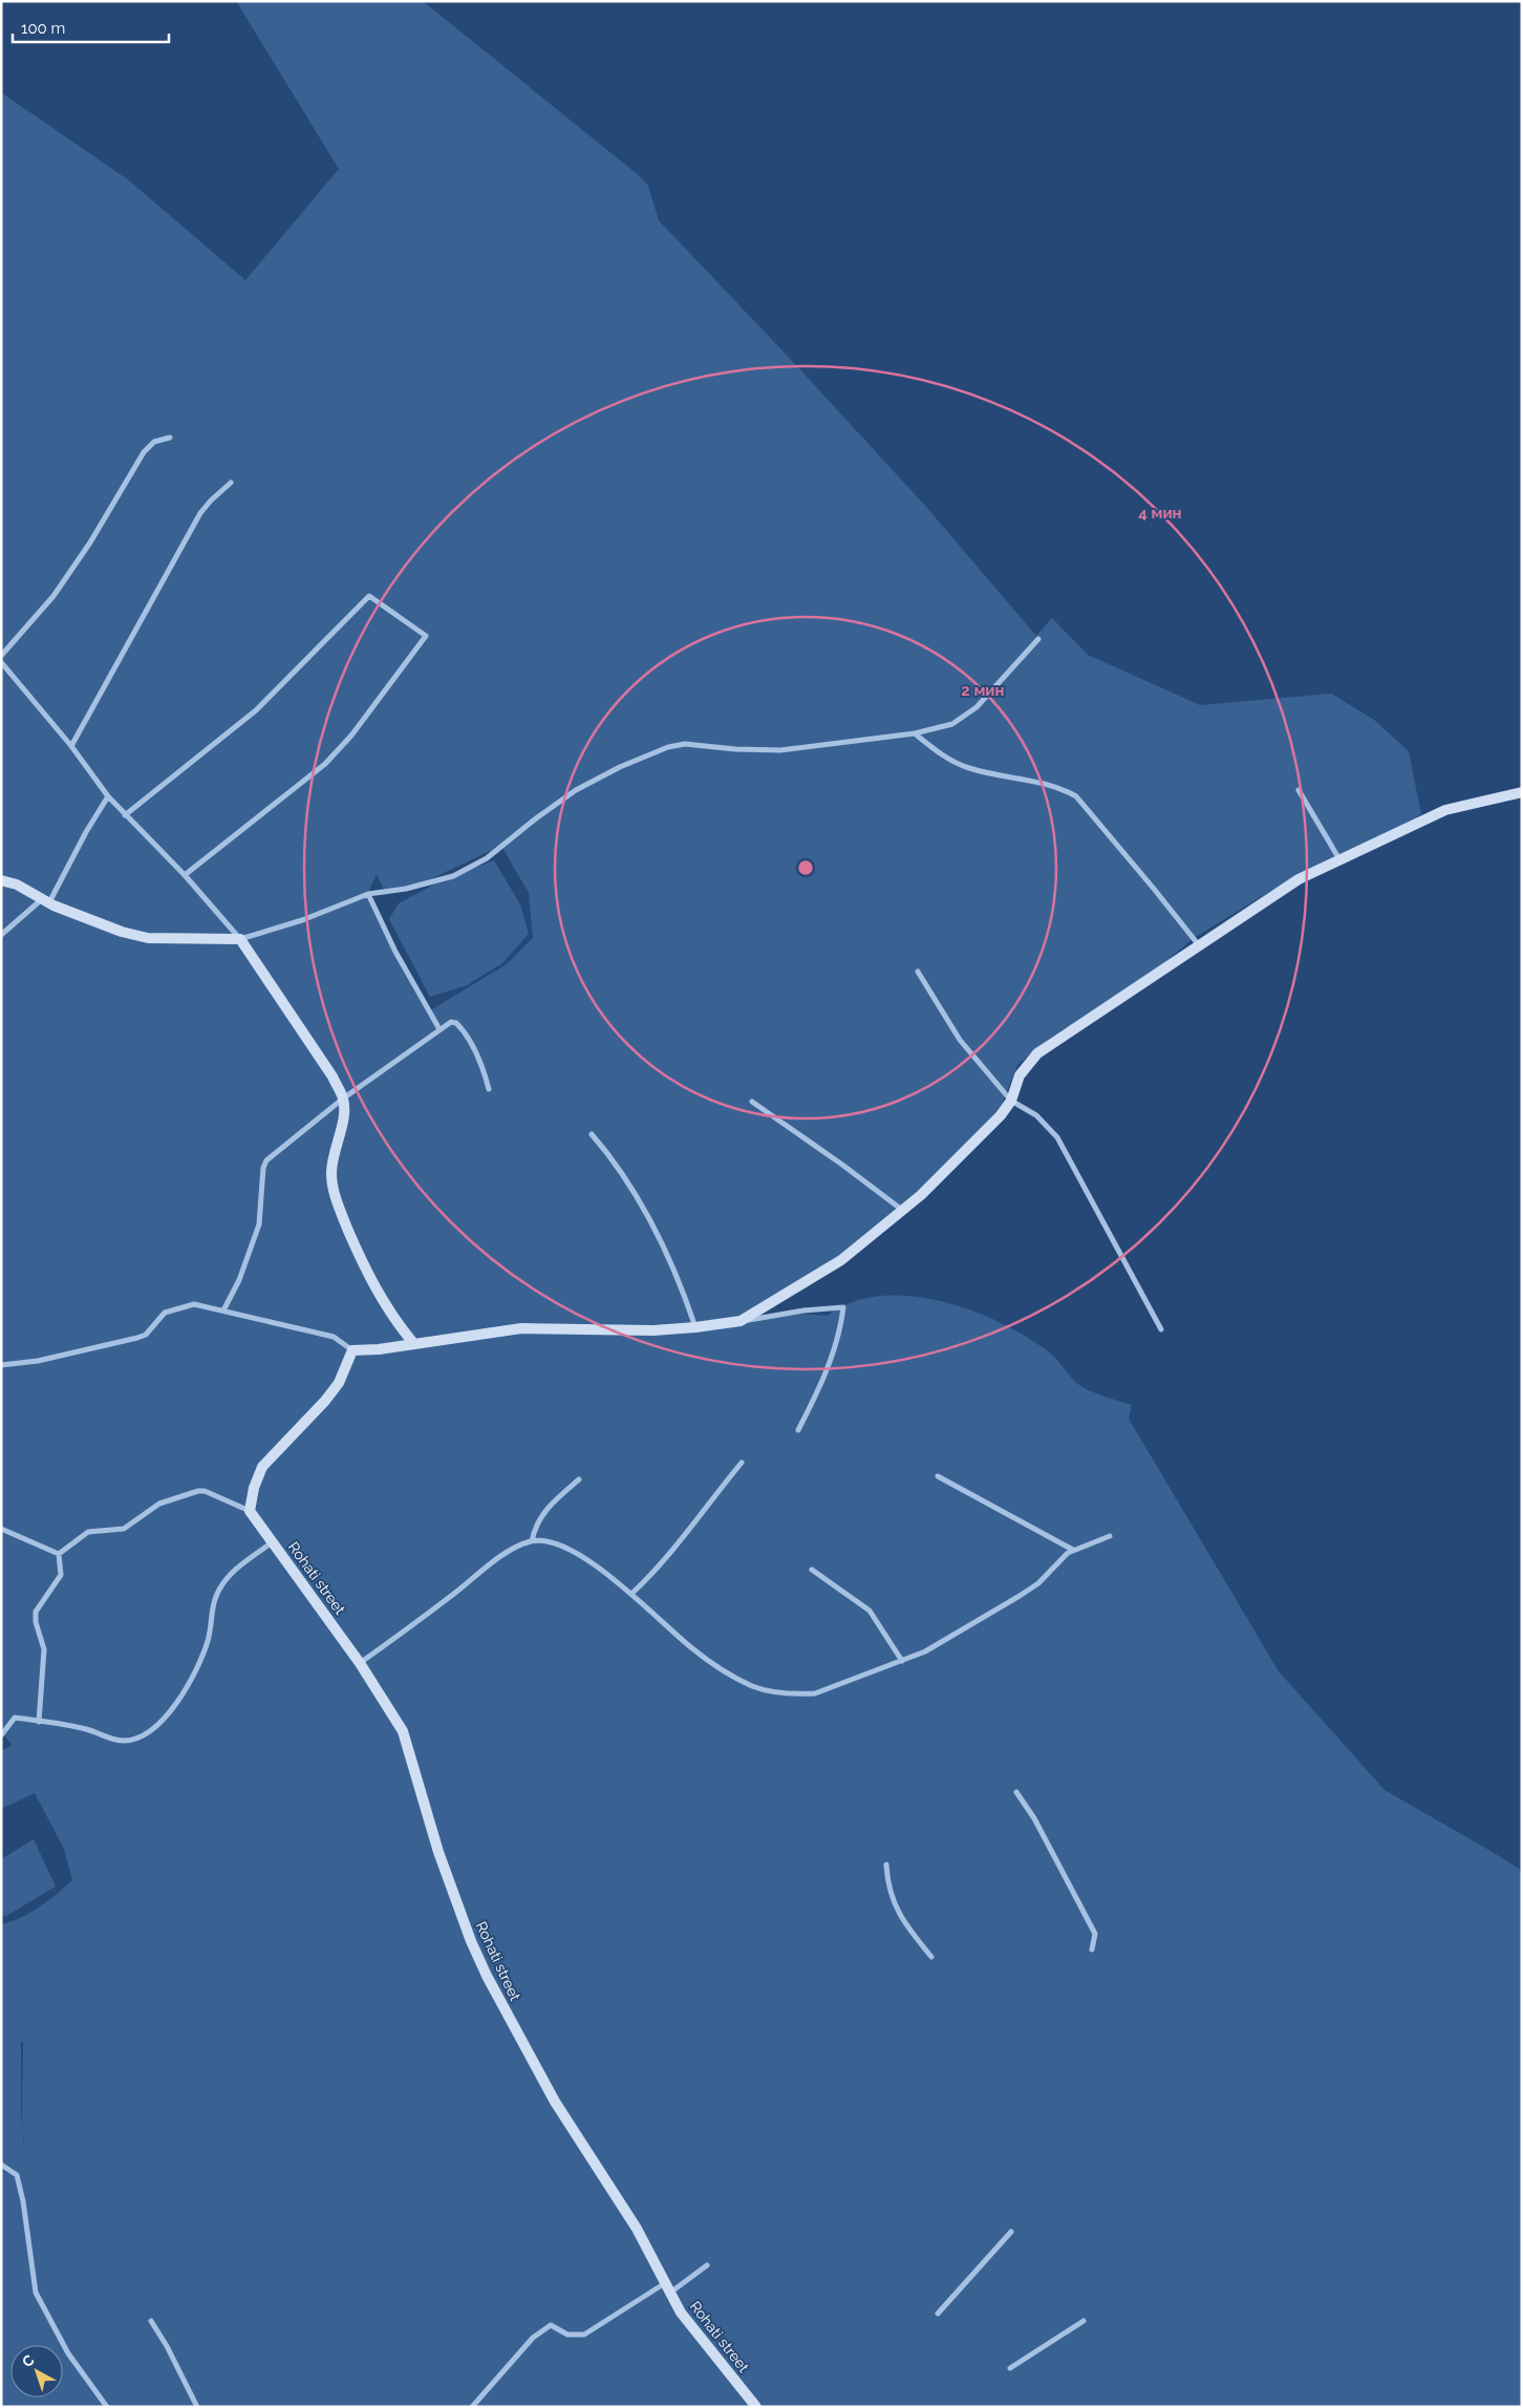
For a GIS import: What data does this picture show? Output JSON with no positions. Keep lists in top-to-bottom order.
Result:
{
  "streets": {
    "street": ["Rohati street"]
  },
  "scale_bar": "100 m",
  "north": "top left",
  "rings": ["4 мин", "2 мин"]
}
